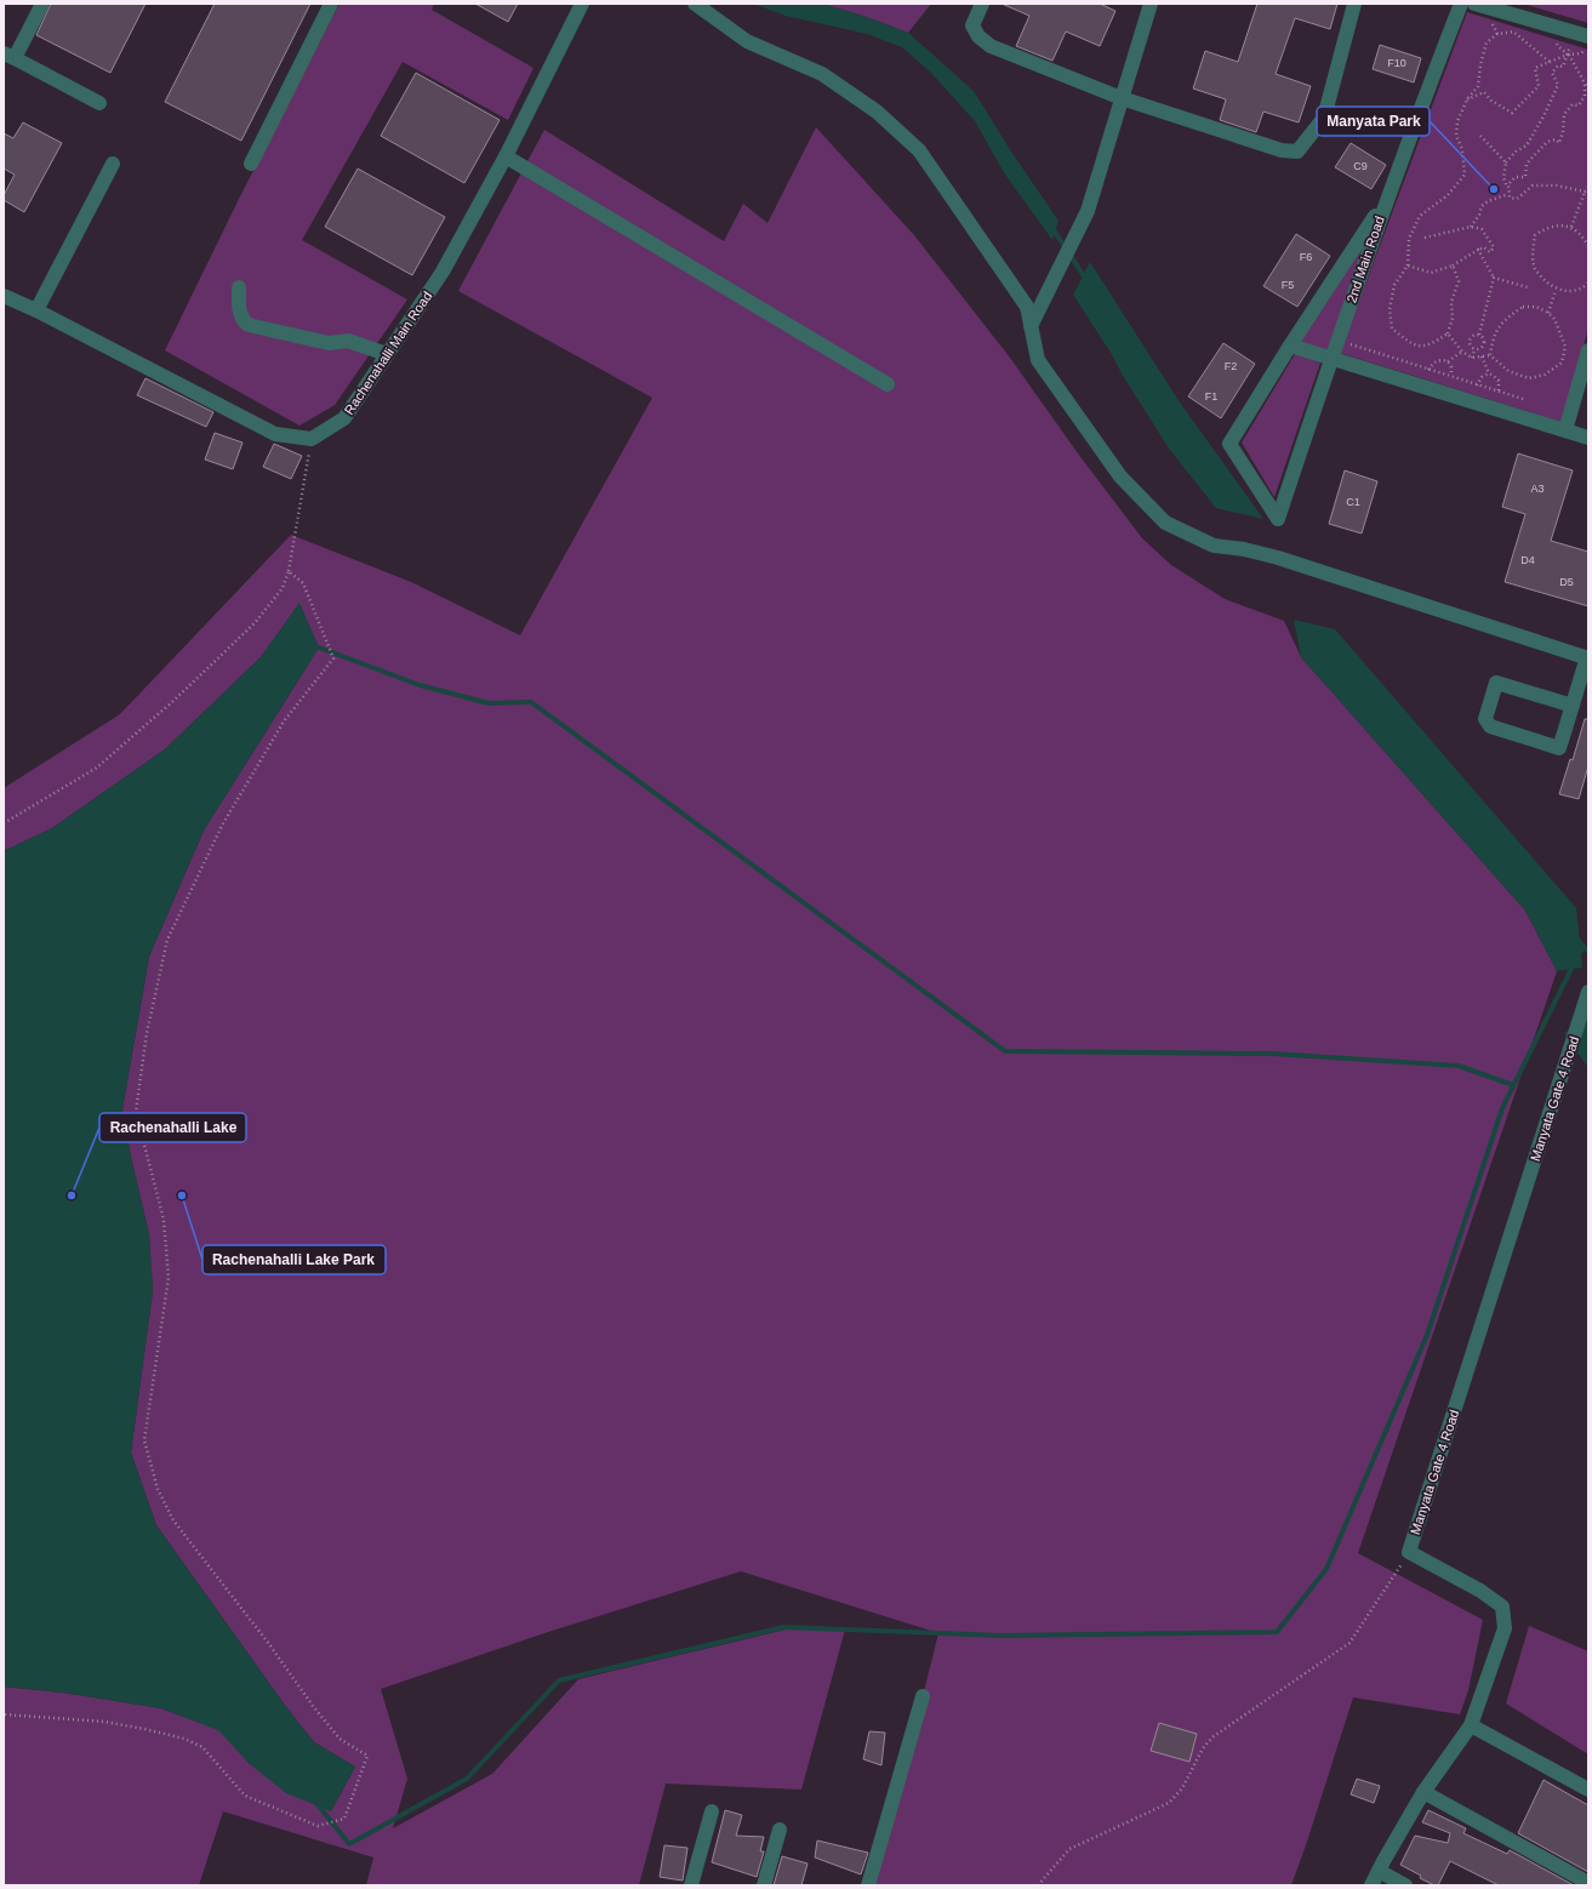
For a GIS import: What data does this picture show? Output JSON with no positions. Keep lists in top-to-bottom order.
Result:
{
  "streets": {
    "street": ["2nd Main Road", "Rachenahalli Main Road", "Manyata Gate 4 Road"]
  },
  "places": ["Manyata Park", "Rachenahalli Lake", "Rachenahalli Lake Park"],
  "house_numbers": [
    "F10",
    "C9",
    "F6",
    "F5",
    "F2",
    "F1",
    "A3",
    "C1",
    "D4",
    "D5"
  ]
}
